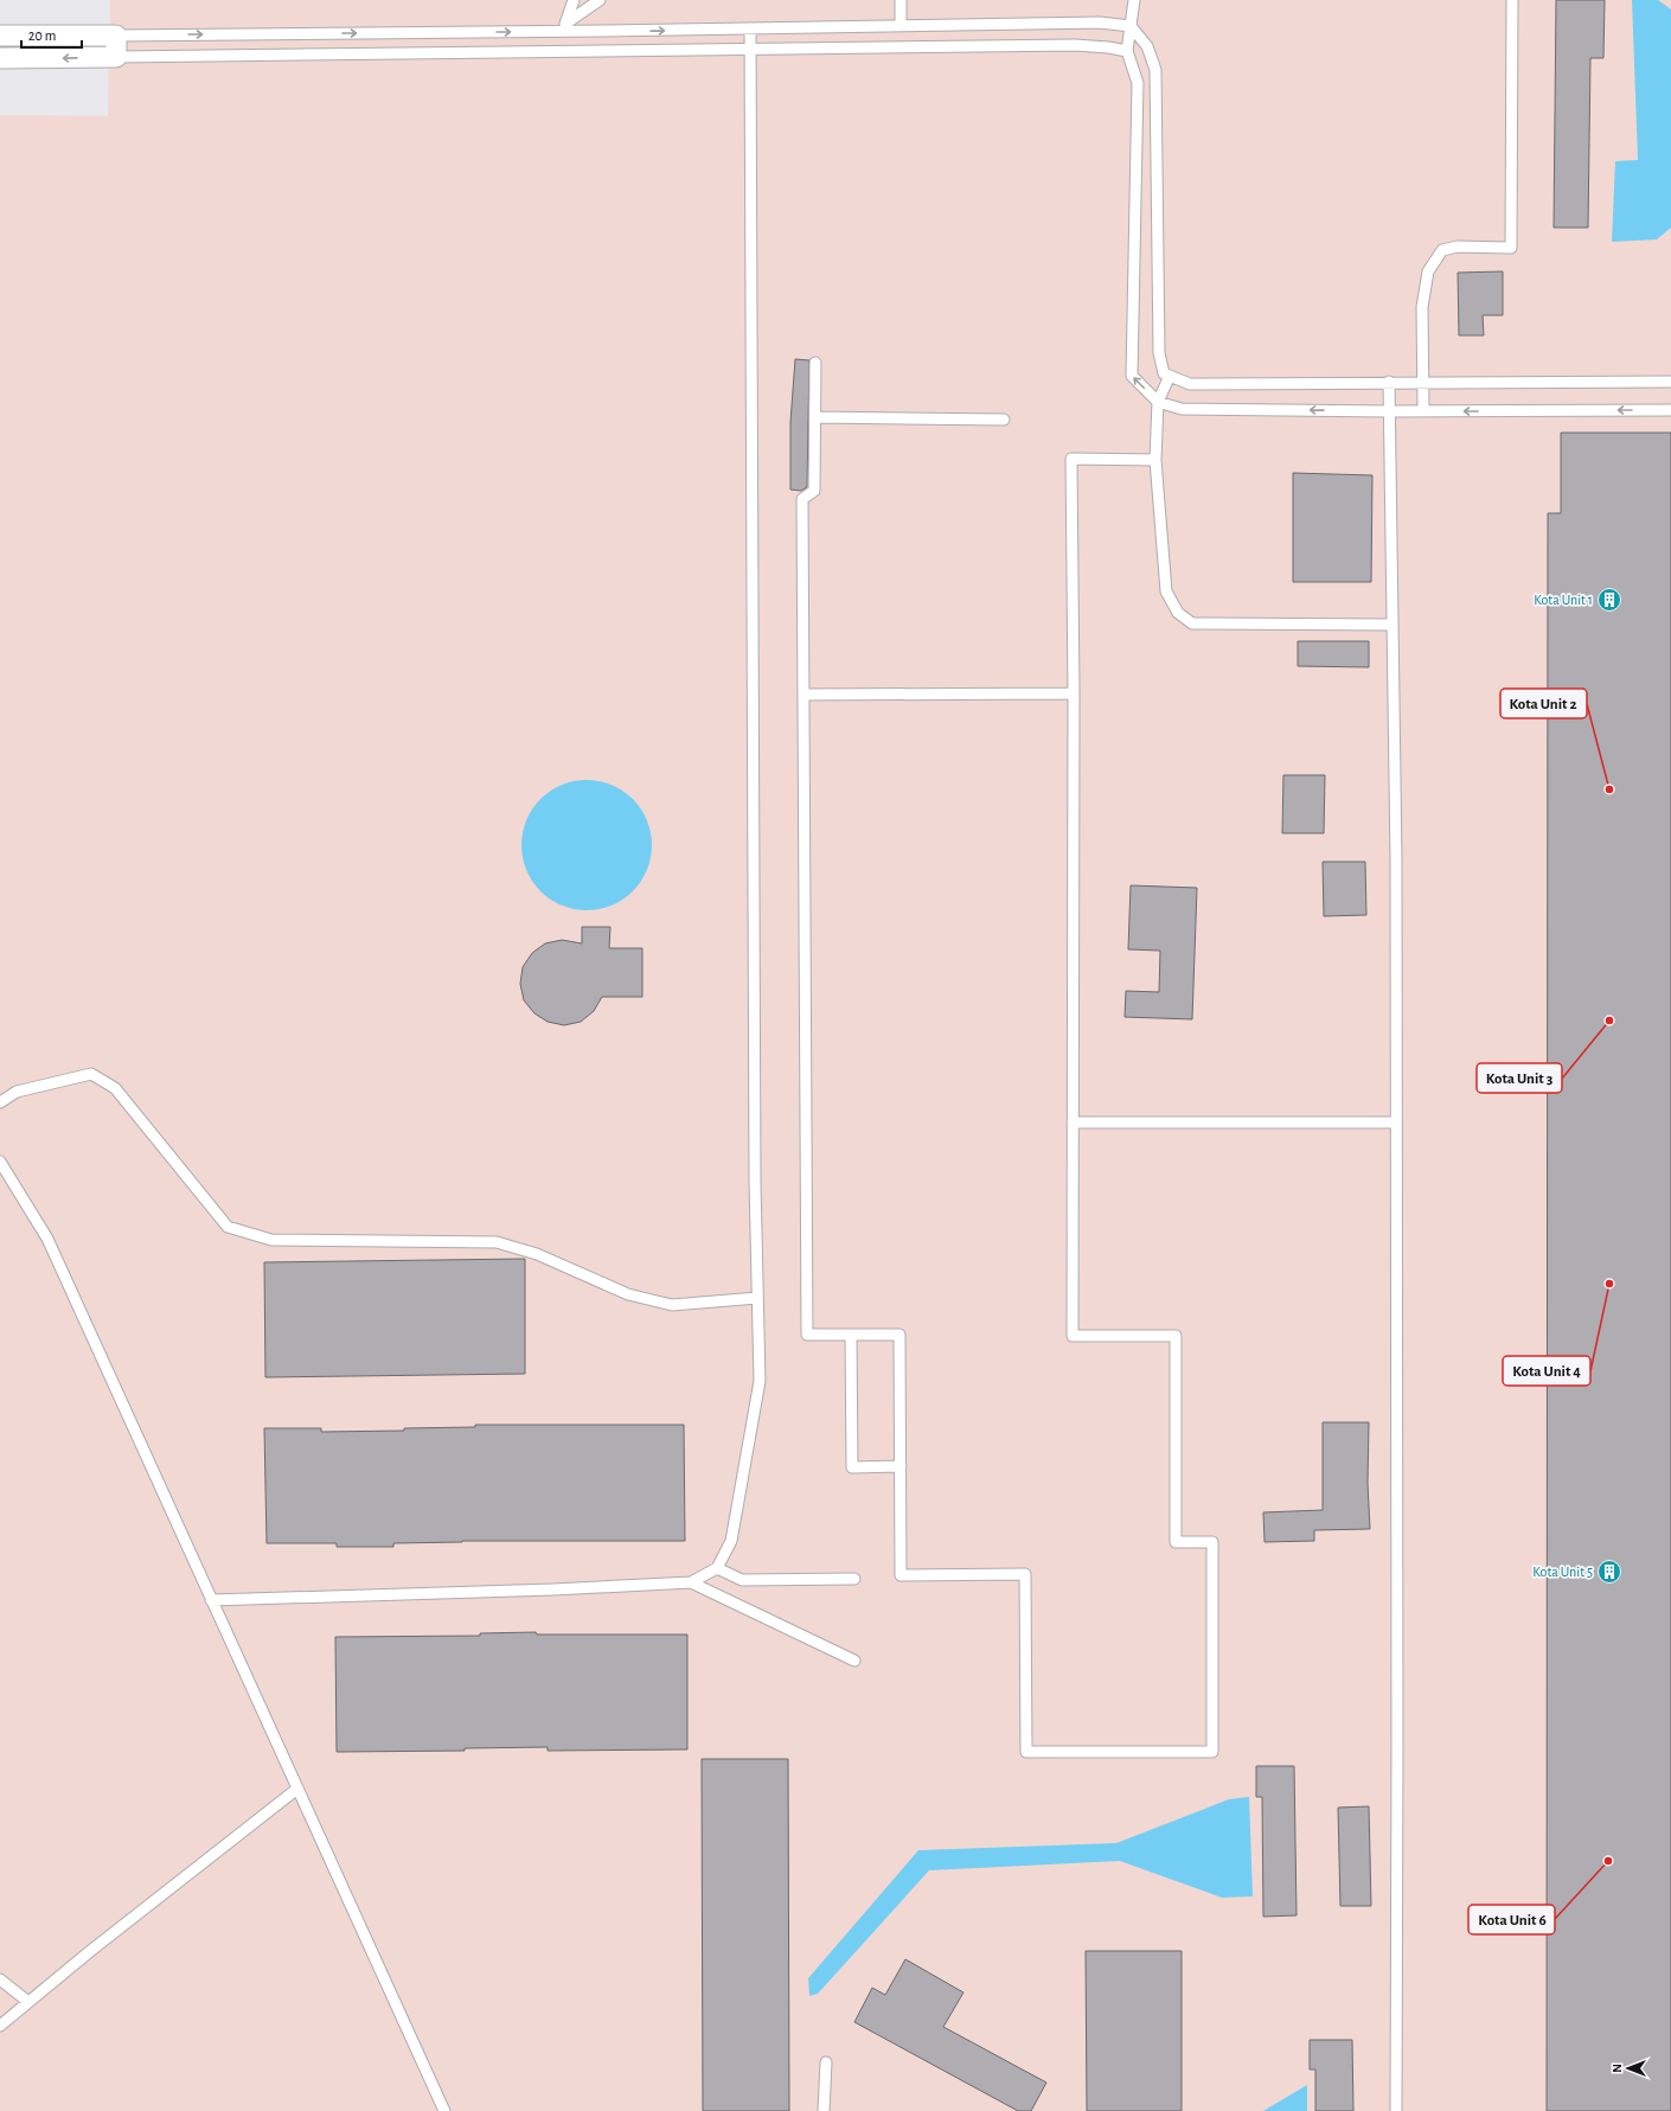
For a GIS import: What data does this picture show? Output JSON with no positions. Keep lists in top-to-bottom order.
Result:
{
  "places": {
    "building": ["Kota Unit 1", "Kota Unit 5"],
    "other": [
      "Kota Unit 2",
      "Kota Unit 3",
      "Kota Unit 4",
      "Kota Unit 6"
    ]
  },
  "scale_bar": "20 m",
  "north": "left"
}
